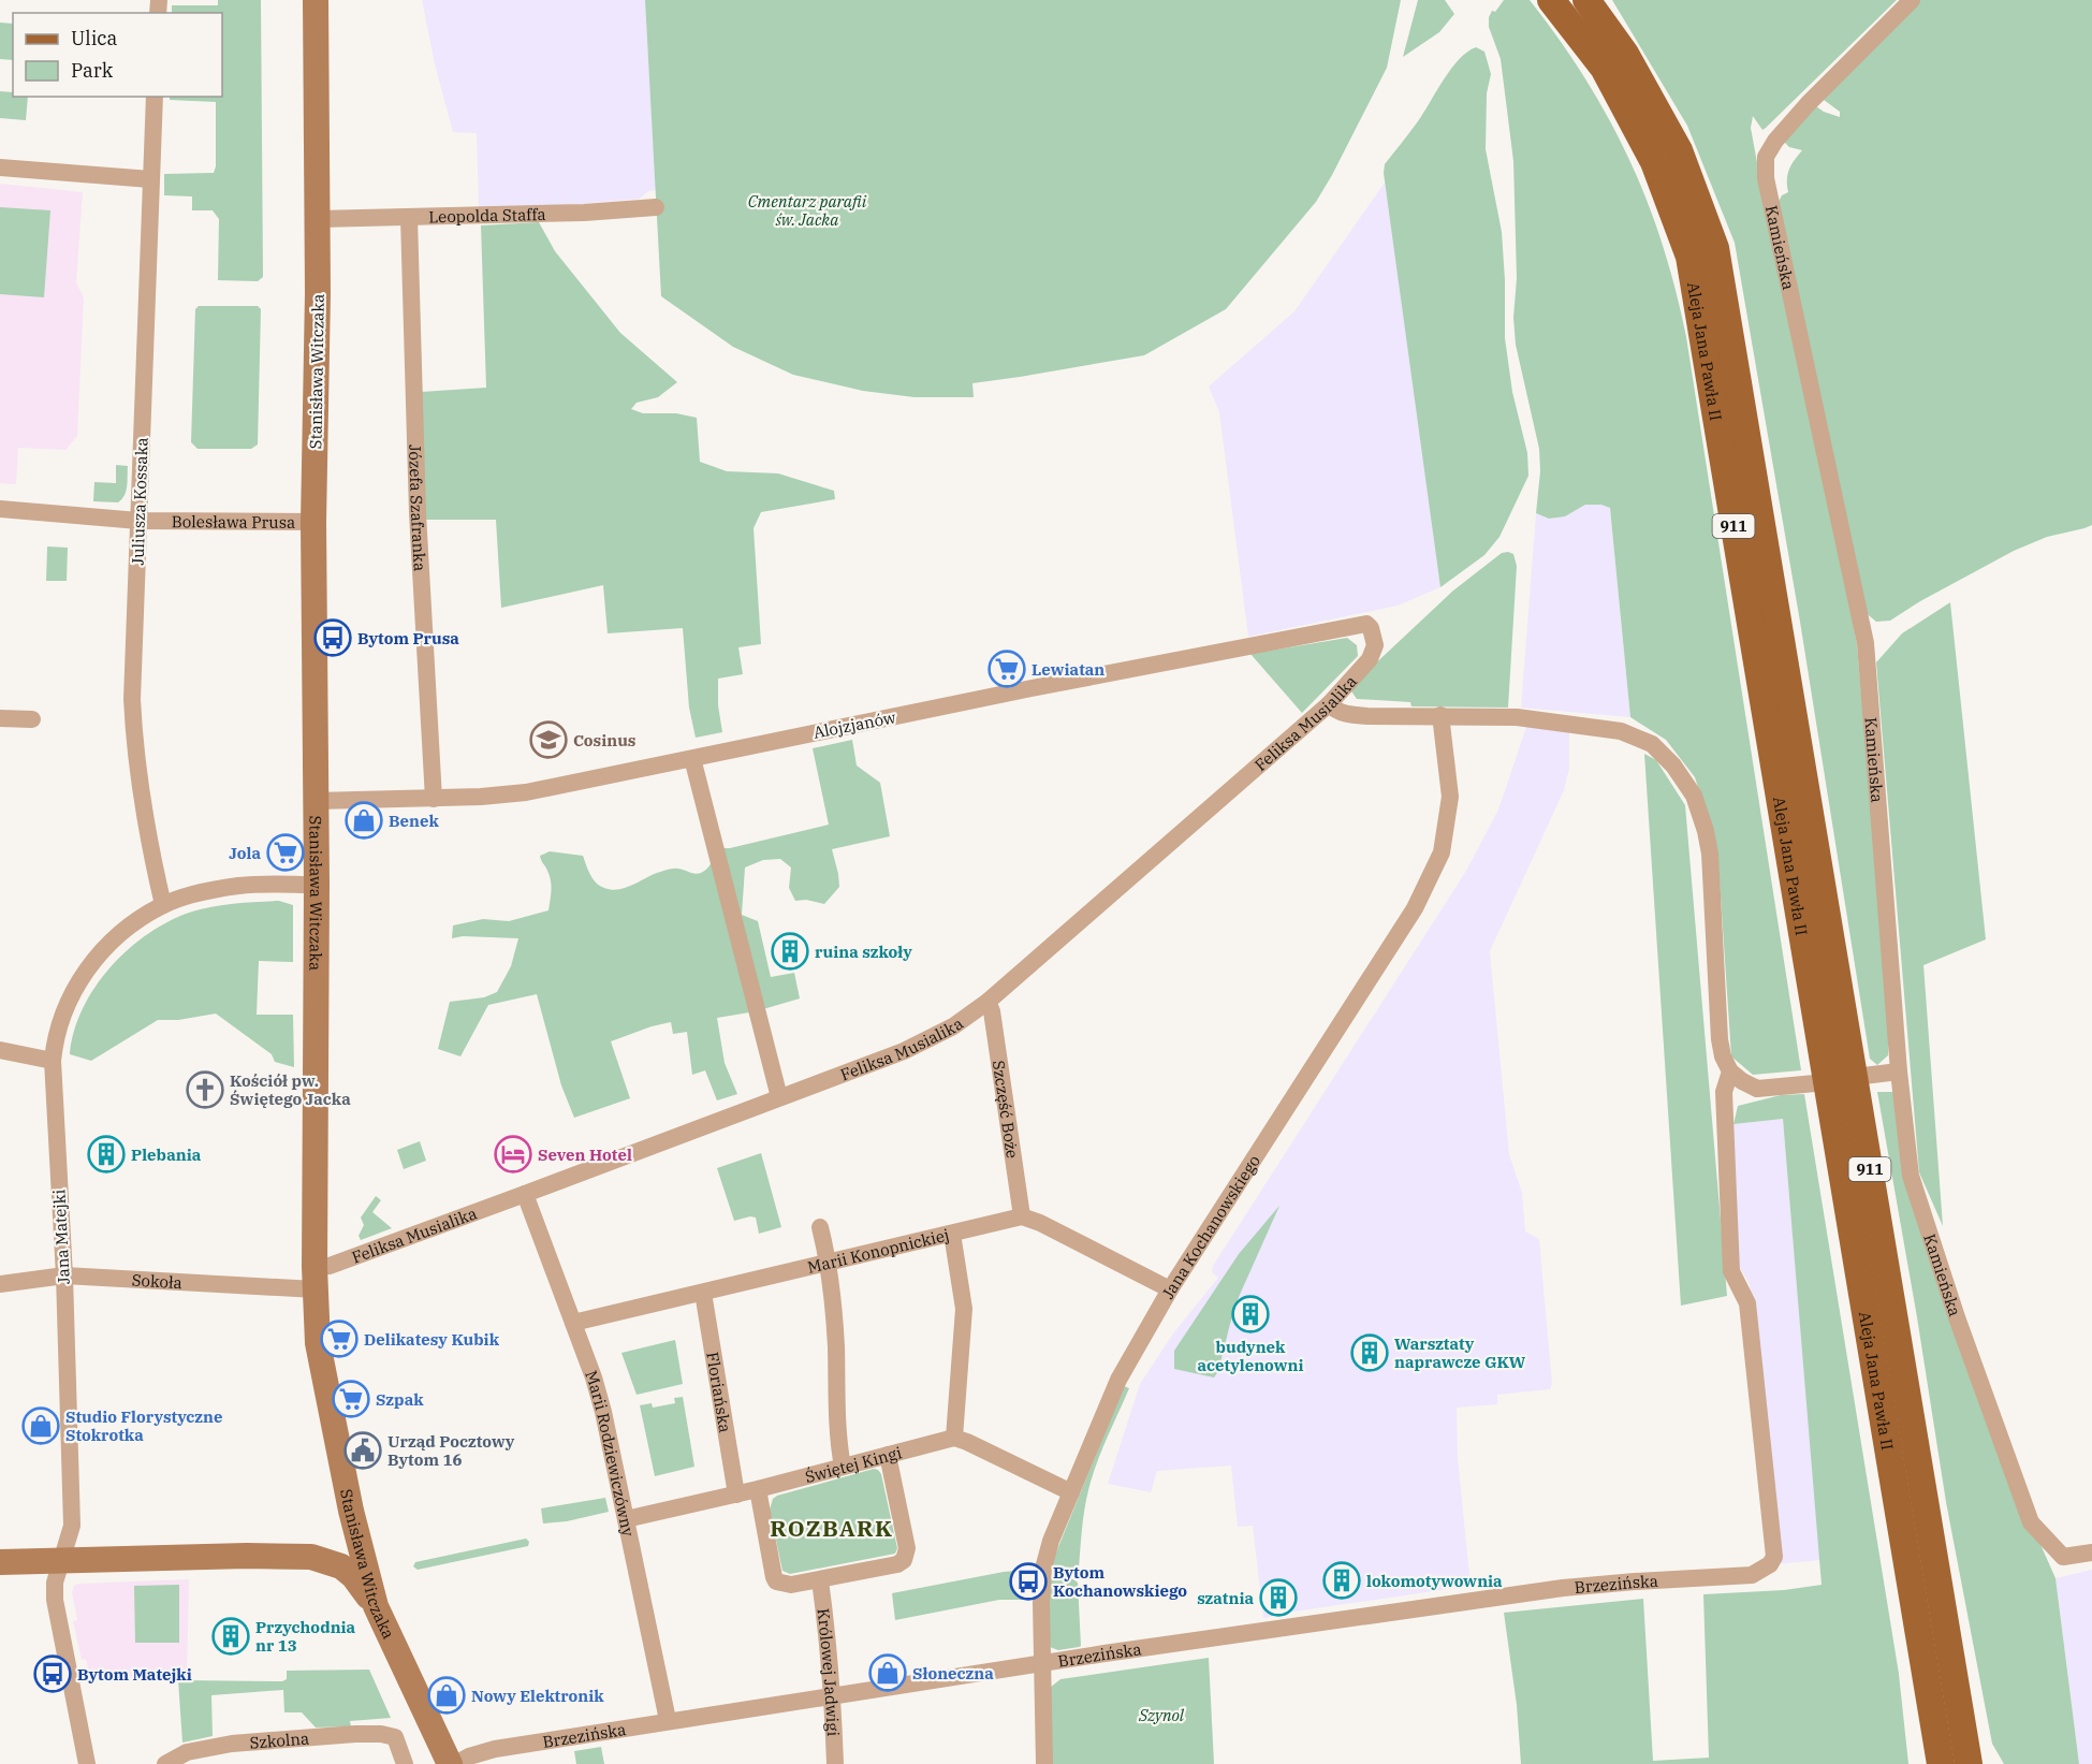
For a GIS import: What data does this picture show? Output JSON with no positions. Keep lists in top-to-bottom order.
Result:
{
  "streets": {
    "main road": ["Aleja Jana Pawła II", "911"],
    "street": [
      "Leopolda Staffa",
      "Kamieńska",
      "Stanisława Witczaka",
      "Juliusza Kossaka",
      "Józefa Szafranka",
      "Bolesława Prusa",
      "Feliksa Musialika",
      "Alojzjanów",
      "Szczęść Boże",
      "Jana Kochanowskiego",
      "Jana Matejki",
      "Marii Konopnickiej",
      "Sokoła",
      "Floriańska",
      "Marii Rodziewiczówny",
      "Świętej Kingi",
      "Brzezińska",
      "Królowej Jadwigi",
      "Szkolna"
    ]
  },
  "crossings": [
    ["Leopolda Staffa", "Stanisława Witczaka"],
    ["Leopolda Staffa", "Józefa Szafranka"],
    ["Stanisława Witczaka", "Bolesława Prusa"],
    ["Stanisława Witczaka", "Feliksa Musialika"],
    ["Stanisława Witczaka", "Alojzjanów"],
    ["Stanisława Witczaka", "Jana Matejki"],
    ["Stanisława Witczaka", "Sokoła"],
    ["Stanisława Witczaka", "Brzezińska"],
    ["Juliusza Kossaka", "Bolesława Prusa"],
    ["Juliusza Kossaka", "Jana Matejki"],
    ["Józefa Szafranka", "Alojzjanów"],
    ["Feliksa Musialika", "Alojzjanów"],
    ["Feliksa Musialika", "Szczęść Boże"],
    ["Feliksa Musialika", "Sokoła"],
    ["Feliksa Musialika", "Marii Rodziewiczówny"],
    ["Szczęść Boże", "Marii Konopnickiej"],
    ["Jana Kochanowskiego", "Brzezińska"],
    ["Jana Matejki", "Sokoła"],
    ["Marii Konopnickiej", "Floriańska"],
    ["Marii Konopnickiej", "Marii Rodziewiczówny"],
    ["Floriańska", "Świętej Kingi"],
    ["Marii Rodziewiczówny", "Świętej Kingi"],
    ["Marii Rodziewiczówny", "Brzezińska"],
    ["Brzezińska", "Królowej Jadwigi"]
  ],
  "districts": ["ROZBARK"],
  "parks": ["Cmentarz parafii św. Jacka", "Szynol"],
  "places": {
    "bus stop": ["Bytom Prusa", "Bytom Kochanowskiego", "Bytom Matejki"],
    "supermarket": [
      "Lewiatan",
      "Jola",
      "Delikatesy Kubik",
      "Szpak"
    ],
    "school or university": ["Cosinus"],
    "shop": [
      "Benek",
      "Studio Florystyczne Stokrotka",
      "Słoneczna",
      "Nowy Elektronik"
    ],
    "building": [
      "ruina szkoły",
      "Plebania",
      "budynek acetylenowni",
      "Warsztaty naprawcze GKW",
      "lokomotywownia",
      "szatnia",
      "Przychodnia nr 13"
    ],
    "church": ["Kościół pw. Świętego Jacka"],
    "hotel": ["Seven Hotel"],
    "public building": ["Urząd Pocztowy Bytom 16"]
  },
  "legend": ["Ulica", "Park"]
}
